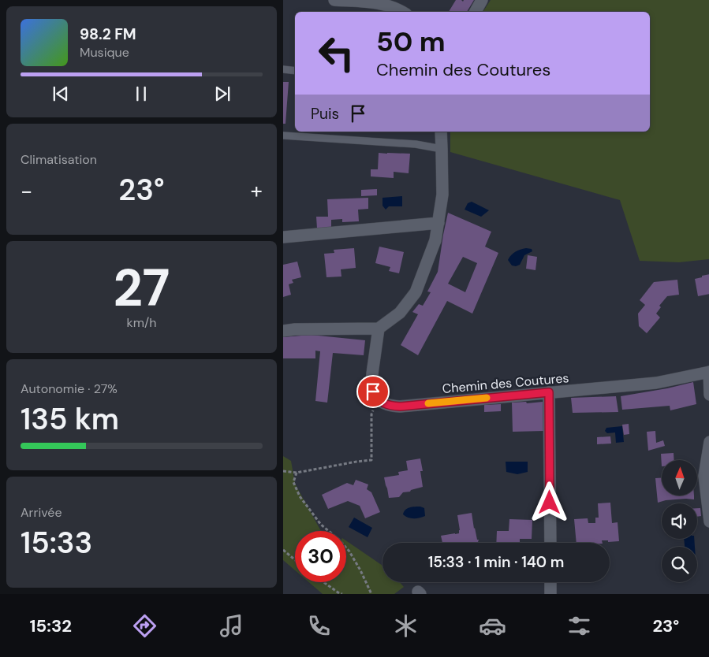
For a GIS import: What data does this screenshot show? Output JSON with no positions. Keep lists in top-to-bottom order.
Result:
{
  "streets": {
    "street": ["Chemin des Coutures"]
  },
  "north": "top",
  "page": {
    "turn": ["50 m", "Chemin des Coutures"],
    "song": ["98.2 FM", "Musique"],
    "then": "Puis",
    "tile": [
      "Climatisation",
      ["27", "km/h"],
      ["Autonomie · 27%", "135 km"],
      ["Arrivée", "15:33"]
    ],
    "heat": ["−", "23°", "+"],
    "limit": "30",
    "trip": "15:33 · 1 min · 140 m",
    "tabs": ["15:32", "23°"]
  }
}
